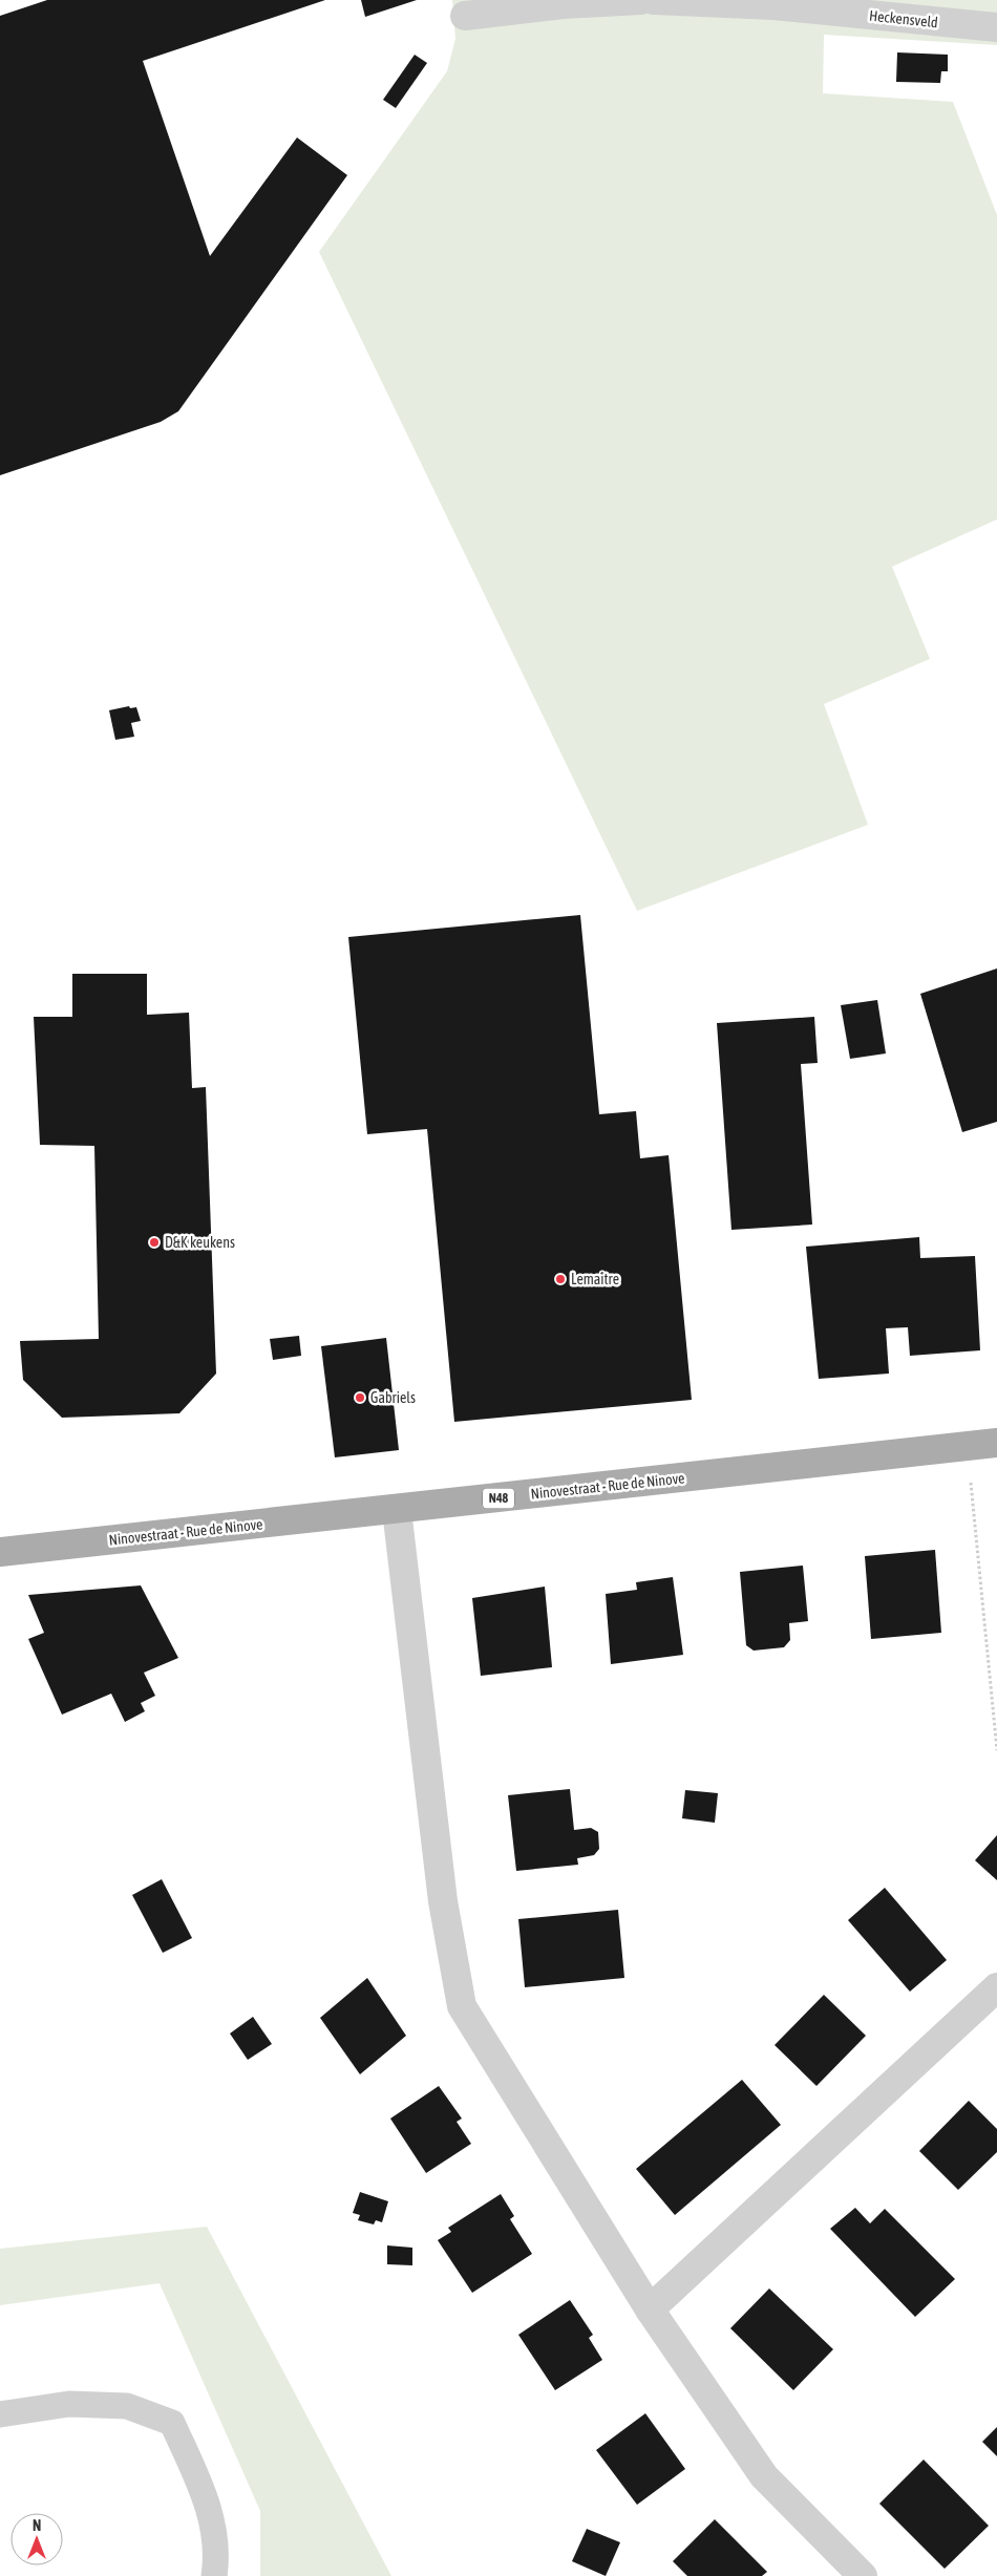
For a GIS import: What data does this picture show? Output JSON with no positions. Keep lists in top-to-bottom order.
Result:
{
  "streets": {
    "main road": ["Ninovestraat - Rue de Ninove", "N48"],
    "street": ["Heckensveld"]
  },
  "places": ["D&K keukens", "Lemaitre", "Gabriels"],
  "north": "top"
}
